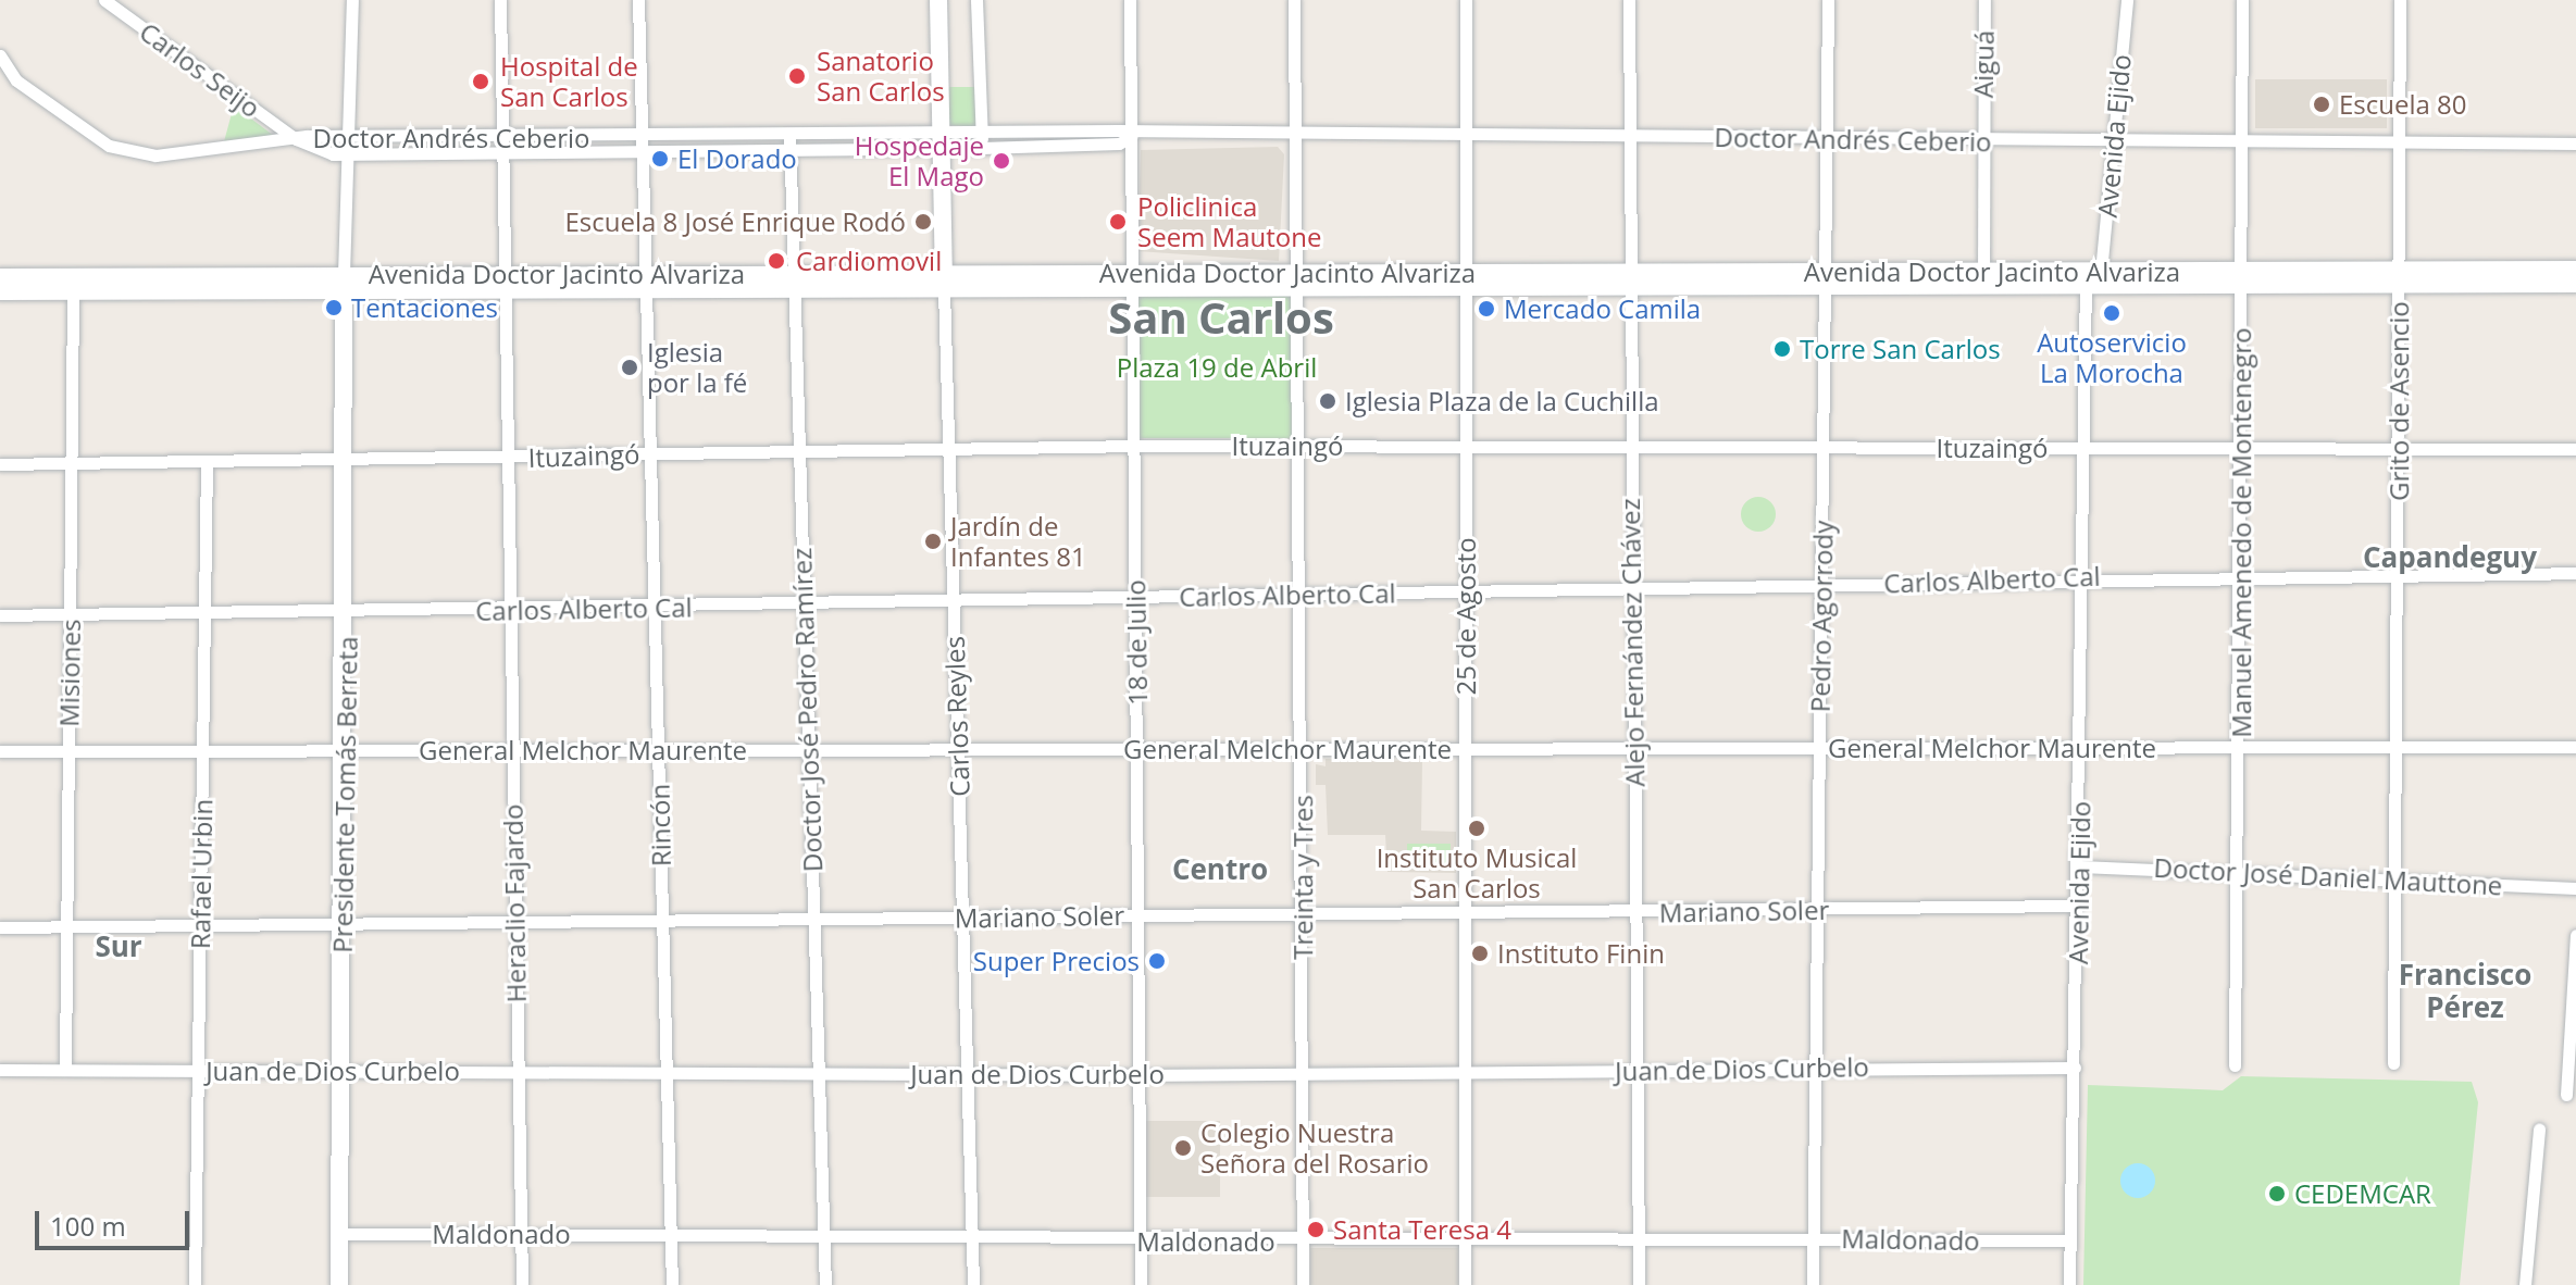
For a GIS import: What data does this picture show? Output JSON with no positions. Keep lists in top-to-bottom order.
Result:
{
  "streets": {
    "main road": ["Avenida Doctor Jacinto Alvariza", "Carlos Reyles", "Presidente Tomás Berreta"],
    "street": [
      "Aiguá",
      "Carlos Seijo",
      "Avenida Ejido",
      "Doctor Andrés Ceberio",
      "Grito de Asencio",
      "Ituzaingó",
      "Manuel Amenedo de Montenegro",
      "Carlos Alberto Cal",
      "25 de Agosto",
      "Pedro Agorrody",
      "18 de Julio",
      "Alejo Fernández Chávez",
      "Misiones",
      "Doctor José Pedro Ramírez",
      "General Melchor Maurente",
      "Rincón",
      "Rafael Urbin",
      "Doctor José Daniel Mauttone",
      "Treinta y Tres",
      "Heraclio Fajardo",
      "Mariano Soler",
      "Juan de Dios Curbelo",
      "Maldonado"
    ]
  },
  "crossings": [
    ["Aiguá", "Doctor Andrés Ceberio"],
    ["Aiguá", "Avenida Doctor Jacinto Alvariza"],
    ["Carlos Seijo", "Doctor Andrés Ceberio"],
    ["Avenida Ejido", "Doctor Andrés Ceberio"],
    ["Avenida Ejido", "Avenida Doctor Jacinto Alvariza"],
    ["Avenida Ejido", "Ituzaingó"],
    ["Avenida Ejido", "Carlos Alberto Cal"],
    ["Avenida Ejido", "General Melchor Maurente"],
    ["Avenida Ejido", "Doctor José Daniel Mauttone"],
    ["Avenida Ejido", "Mariano Soler"],
    ["Avenida Ejido", "Juan de Dios Curbelo"],
    ["Avenida Ejido", "Maldonado"],
    ["Doctor Andrés Ceberio", "Grito de Asencio"],
    ["Doctor Andrés Ceberio", "Manuel Amenedo de Montenegro"],
    ["Doctor Andrés Ceberio", "25 de Agosto"],
    ["Doctor Andrés Ceberio", "Pedro Agorrody"],
    ["Doctor Andrés Ceberio", "18 de Julio"],
    ["Doctor Andrés Ceberio", "Alejo Fernández Chávez"],
    ["Doctor Andrés Ceberio", "Doctor José Pedro Ramírez"],
    ["Doctor Andrés Ceberio", "Carlos Reyles"],
    ["Doctor Andrés Ceberio", "Presidente Tomás Berreta"],
    ["Doctor Andrés Ceberio", "Rincón"],
    ["Doctor Andrés Ceberio", "Treinta y Tres"],
    ["Doctor Andrés Ceberio", "Heraclio Fajardo"],
    ["Avenida Doctor Jacinto Alvariza", "Grito de Asencio"],
    ["Avenida Doctor Jacinto Alvariza", "Manuel Amenedo de Montenegro"],
    ["Avenida Doctor Jacinto Alvariza", "25 de Agosto"],
    ["Avenida Doctor Jacinto Alvariza", "Pedro Agorrody"],
    ["Avenida Doctor Jacinto Alvariza", "18 de Julio"],
    ["Avenida Doctor Jacinto Alvariza", "Alejo Fernández Chávez"],
    ["Avenida Doctor Jacinto Alvariza", "Misiones"],
    ["Avenida Doctor Jacinto Alvariza", "Doctor José Pedro Ramírez"],
    ["Avenida Doctor Jacinto Alvariza", "Carlos Reyles"],
    ["Avenida Doctor Jacinto Alvariza", "Presidente Tomás Berreta"],
    ["Avenida Doctor Jacinto Alvariza", "Rincón"],
    ["Avenida Doctor Jacinto Alvariza", "Treinta y Tres"],
    ["Avenida Doctor Jacinto Alvariza", "Heraclio Fajardo"],
    ["Grito de Asencio", "Ituzaingó"],
    ["Grito de Asencio", "Carlos Alberto Cal"],
    ["Grito de Asencio", "General Melchor Maurente"],
    ["Grito de Asencio", "Doctor José Daniel Mauttone"],
    ["Ituzaingó", "Manuel Amenedo de Montenegro"],
    ["Ituzaingó", "25 de Agosto"],
    ["Ituzaingó", "Pedro Agorrody"],
    ["Ituzaingó", "18 de Julio"],
    ["Ituzaingó", "Alejo Fernández Chávez"],
    ["Ituzaingó", "Misiones"],
    ["Ituzaingó", "Doctor José Pedro Ramírez"],
    ["Ituzaingó", "Carlos Reyles"],
    ["Ituzaingó", "Presidente Tomás Berreta"],
    ["Ituzaingó", "Rincón"],
    ["Ituzaingó", "Rafael Urbin"],
    ["Ituzaingó", "Treinta y Tres"],
    ["Ituzaingó", "Heraclio Fajardo"],
    ["Manuel Amenedo de Montenegro", "Carlos Alberto Cal"],
    ["Manuel Amenedo de Montenegro", "General Melchor Maurente"],
    ["Manuel Amenedo de Montenegro", "Doctor José Daniel Mauttone"],
    ["Carlos Alberto Cal", "25 de Agosto"],
    ["Carlos Alberto Cal", "Pedro Agorrody"],
    ["Carlos Alberto Cal", "18 de Julio"],
    ["Carlos Alberto Cal", "Alejo Fernández Chávez"],
    ["Carlos Alberto Cal", "Misiones"],
    ["Carlos Alberto Cal", "Doctor José Pedro Ramírez"],
    ["Carlos Alberto Cal", "Carlos Reyles"],
    ["Carlos Alberto Cal", "Presidente Tomás Berreta"],
    ["Carlos Alberto Cal", "Rincón"],
    ["Carlos Alberto Cal", "Rafael Urbin"],
    ["Carlos Alberto Cal", "Treinta y Tres"],
    ["Carlos Alberto Cal", "Heraclio Fajardo"],
    ["25 de Agosto", "General Melchor Maurente"],
    ["25 de Agosto", "Mariano Soler"],
    ["25 de Agosto", "Juan de Dios Curbelo"],
    ["25 de Agosto", "Maldonado"],
    ["Pedro Agorrody", "General Melchor Maurente"],
    ["Pedro Agorrody", "Mariano Soler"],
    ["Pedro Agorrody", "Juan de Dios Curbelo"],
    ["Pedro Agorrody", "Maldonado"],
    ["18 de Julio", "General Melchor Maurente"],
    ["18 de Julio", "Mariano Soler"],
    ["18 de Julio", "Juan de Dios Curbelo"],
    ["18 de Julio", "Maldonado"],
    ["Alejo Fernández Chávez", "General Melchor Maurente"],
    ["Alejo Fernández Chávez", "Mariano Soler"],
    ["Alejo Fernández Chávez", "Juan de Dios Curbelo"],
    ["Alejo Fernández Chávez", "Maldonado"],
    ["Misiones", "General Melchor Maurente"],
    ["Misiones", "Mariano Soler"],
    ["Misiones", "Juan de Dios Curbelo"],
    ["Doctor José Pedro Ramírez", "General Melchor Maurente"],
    ["Doctor José Pedro Ramírez", "Mariano Soler"],
    ["Doctor José Pedro Ramírez", "Juan de Dios Curbelo"],
    ["Doctor José Pedro Ramírez", "Maldonado"],
    ["Carlos Reyles", "General Melchor Maurente"],
    ["Carlos Reyles", "Mariano Soler"],
    ["Carlos Reyles", "Juan de Dios Curbelo"],
    ["Carlos Reyles", "Maldonado"],
    ["General Melchor Maurente", "Presidente Tomás Berreta"],
    ["General Melchor Maurente", "Rincón"],
    ["General Melchor Maurente", "Rafael Urbin"],
    ["General Melchor Maurente", "Treinta y Tres"],
    ["General Melchor Maurente", "Heraclio Fajardo"],
    ["Presidente Tomás Berreta", "Mariano Soler"],
    ["Presidente Tomás Berreta", "Juan de Dios Curbelo"],
    ["Presidente Tomás Berreta", "Maldonado"],
    ["Rincón", "Mariano Soler"],
    ["Rincón", "Juan de Dios Curbelo"],
    ["Rincón", "Maldonado"],
    ["Rafael Urbin", "Mariano Soler"],
    ["Rafael Urbin", "Juan de Dios Curbelo"],
    ["Treinta y Tres", "Mariano Soler"],
    ["Treinta y Tres", "Juan de Dios Curbelo"],
    ["Treinta y Tres", "Maldonado"],
    ["Heraclio Fajardo", "Mariano Soler"],
    ["Heraclio Fajardo", "Juan de Dios Curbelo"],
    ["Heraclio Fajardo", "Maldonado"]
  ],
  "districts": [
    "San Carlos",
    "Capandeguy",
    "Centro",
    "Sur",
    "Francisco Pérez"
  ],
  "parks": ["Plaza 19 de Abril"],
  "places": [
    "Sanatorio San Carlos",
    "Hospital de San Carlos",
    "Escuela 80",
    "El Dorado",
    "Hospedaje El Mago",
    "Escuela 8 José Enrique Rodó",
    "Policlinica Seem Mautone",
    "Cardiomovil",
    "Tentaciones",
    "Mercado Camila",
    "Autoservicio La Morocha",
    "Torre San Carlos",
    "Iglesia por la fé",
    "Iglesia Plaza de la Cuchilla",
    "Jardín de Infantes 81",
    "Instituto Musical San Carlos",
    "Instituto Finin",
    "Super Precios",
    "Colegio Nuestra Señora del Rosario",
    "CEDEMCAR",
    "Santa Teresa 4"
  ],
  "scale_bar": "100 m"
}
